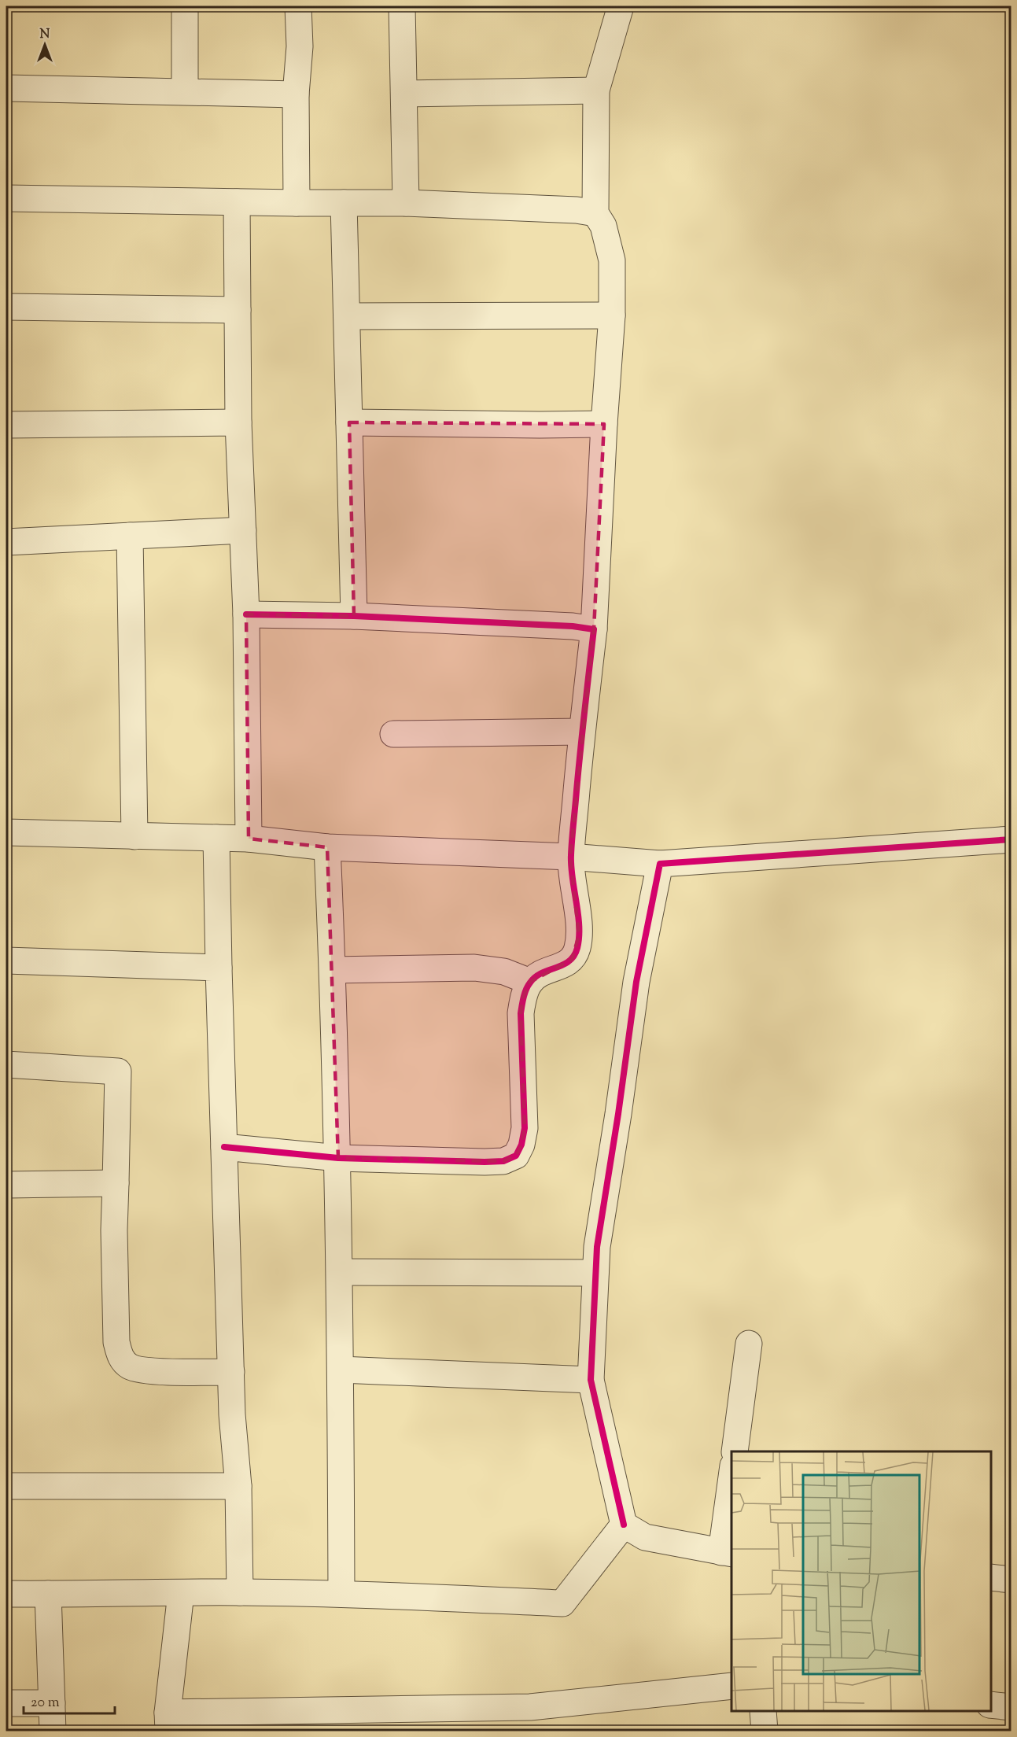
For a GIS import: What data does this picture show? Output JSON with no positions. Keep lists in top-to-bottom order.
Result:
{
  "scale_bar": "20 m",
  "north": "top"
}
